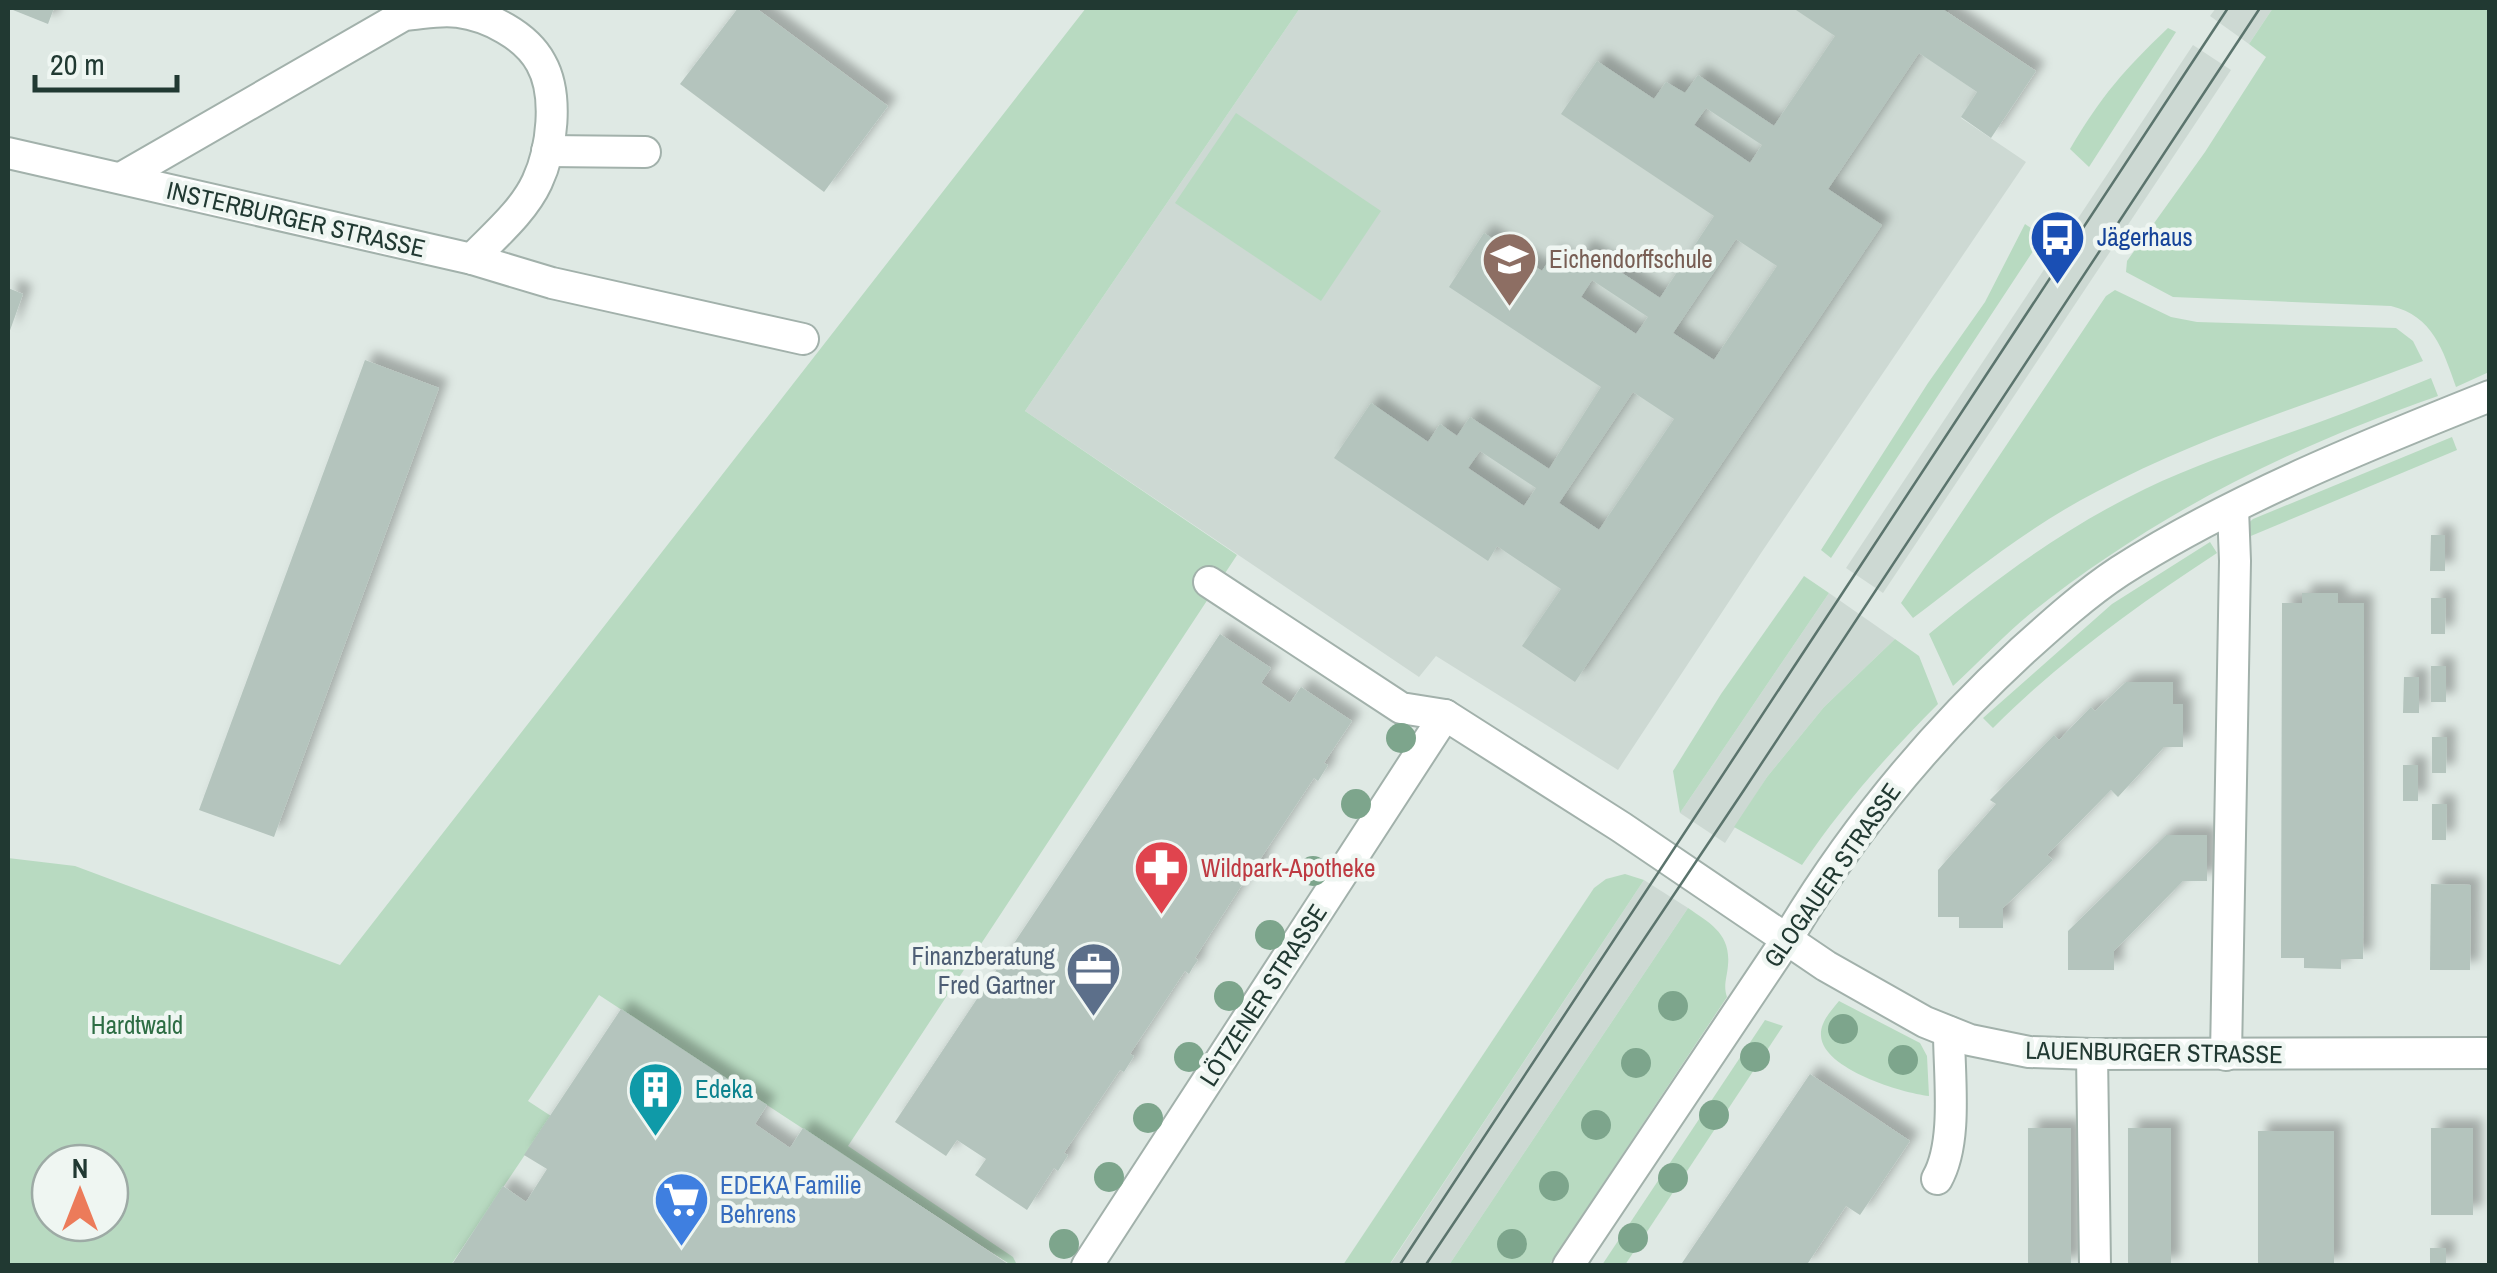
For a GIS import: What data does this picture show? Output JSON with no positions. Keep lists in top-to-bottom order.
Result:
{
  "streets": {
    "street": [
      "INSTERBURGER STRASSE",
      "GLOGAUER STRASSE",
      "LÖTZENER STRASSE",
      "LAUENBURGER STRASSE"
    ]
  },
  "crossings": [
    ["GLOGAUER STRASSE", "LAUENBURGER STRASSE"]
  ],
  "parks": ["Hardtwald"],
  "places": {
    "bus stop": ["Jägerhaus"],
    "school or university": ["Eichendorffschule"],
    "pharmacy": ["Wildpark-Apotheke"],
    "office": ["Finanzberatung Fred Gartner"],
    "building": ["Edeka"],
    "supermarket": ["EDEKA Familie Behrens"]
  },
  "scale_bar": "20 m",
  "north": "top"
}
